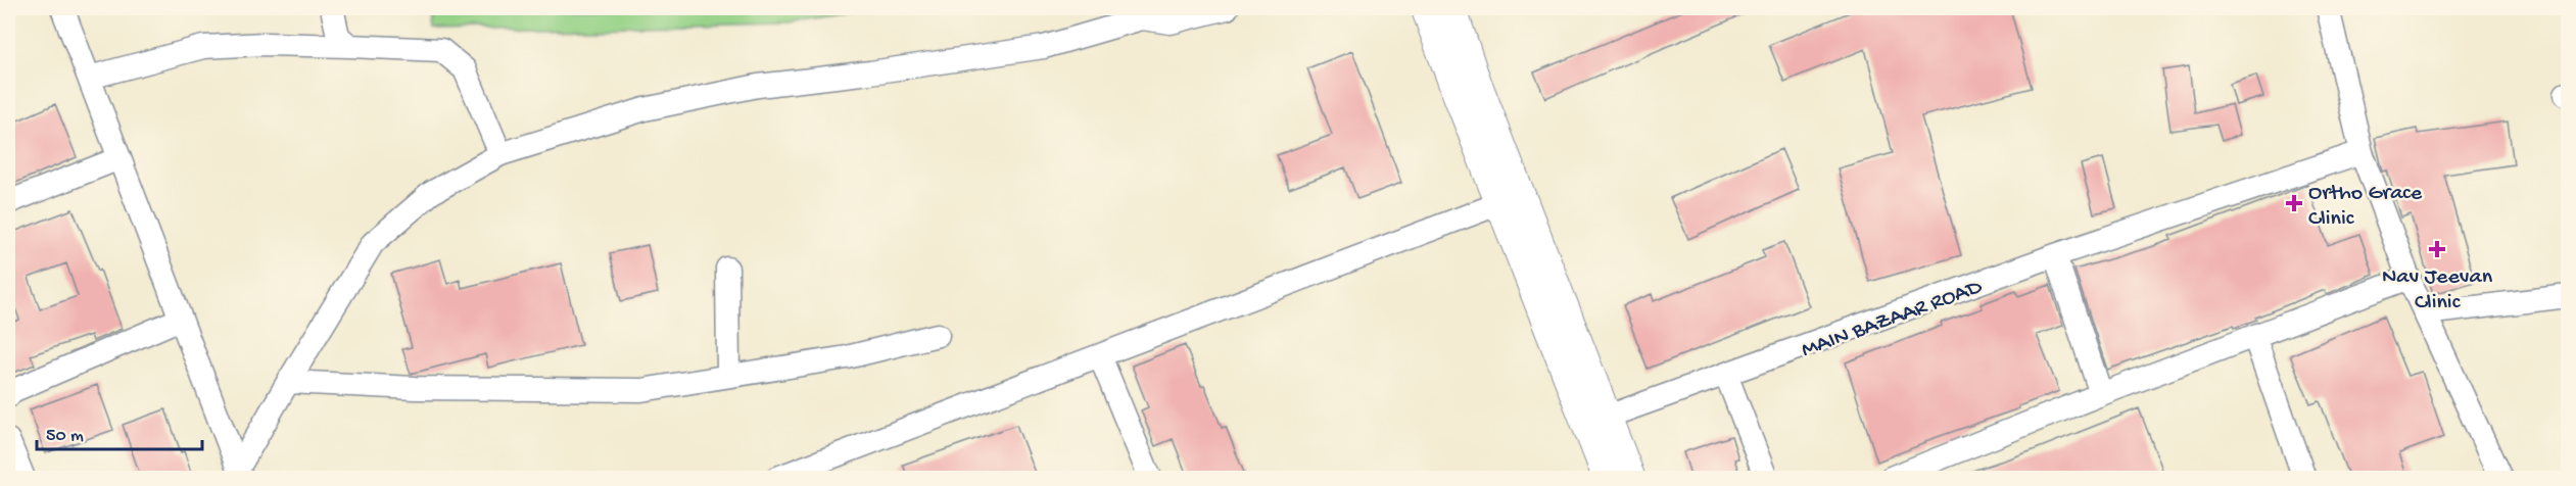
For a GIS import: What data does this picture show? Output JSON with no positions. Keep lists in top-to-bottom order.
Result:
{
  "streets": {
    "street": ["MAIN BAZAAR ROAD"]
  },
  "places": {
    "health": ["Ortho Grace Clinic", "Nav Jeevan Clinic"]
  },
  "scale_bar": "50 m"
}
